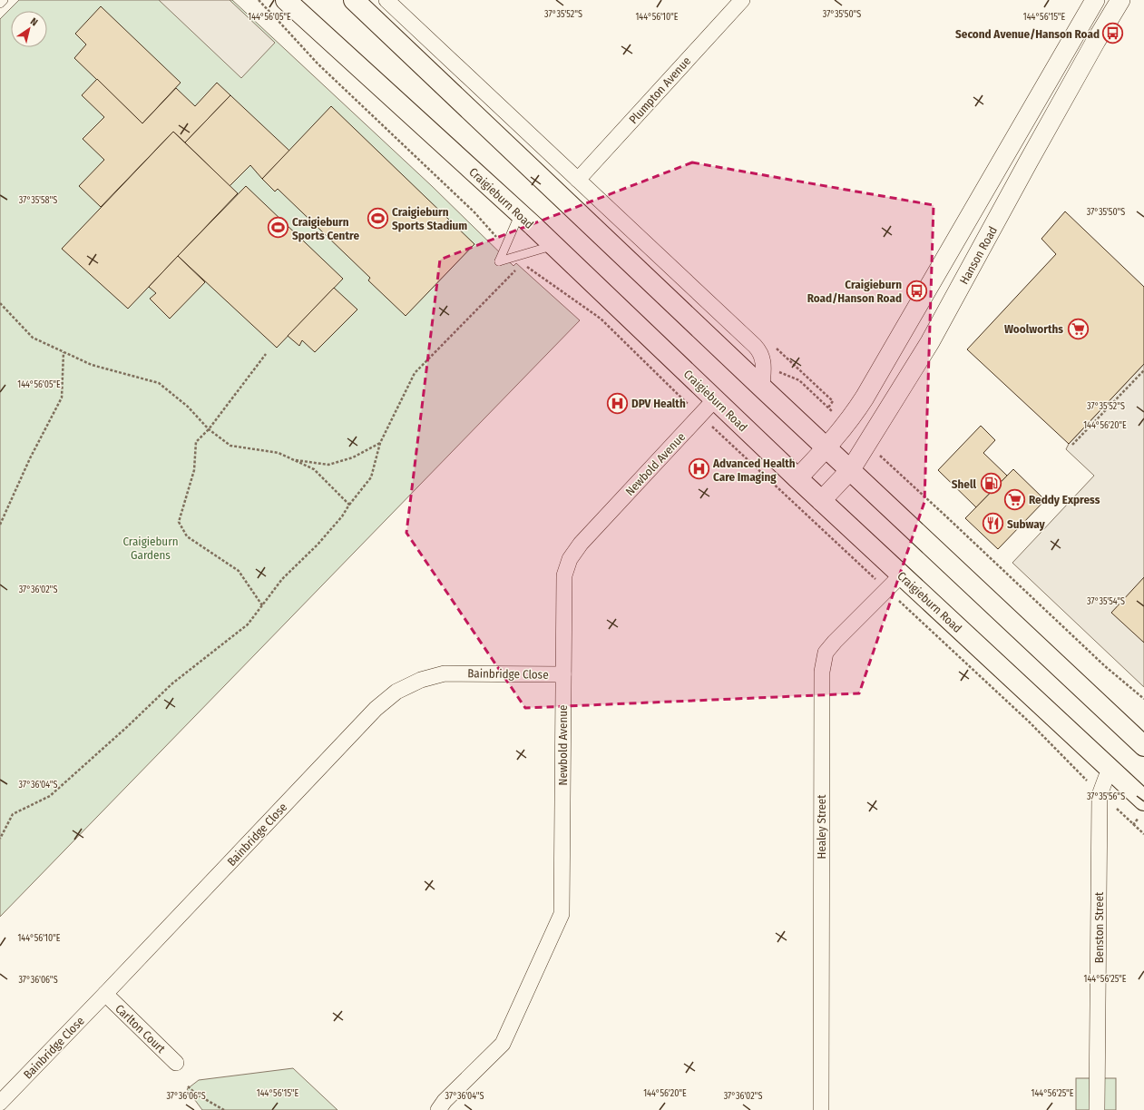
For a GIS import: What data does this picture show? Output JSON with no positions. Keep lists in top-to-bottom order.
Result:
{
  "streets": {
    "main road": ["Craigieburn Road"],
    "street": [
      "Plumpton Avenue",
      "Hanson Road",
      "Newbold Avenue",
      "Bainbridge Close",
      "Healey Street",
      "Benston Street",
      "Carlton Court"
    ]
  },
  "crossings": [
    ["Craigieburn Road", "Hanson Road"],
    ["Craigieburn Road", "Newbold Avenue"],
    ["Craigieburn Road", "Healey Street"],
    ["Craigieburn Road", "Benston Street"],
    ["Newbold Avenue", "Bainbridge Close"],
    ["Bainbridge Close", "Carlton Court"]
  ],
  "parks": ["Craigieburn Gardens"],
  "places": {
    "bus stop": ["Second Avenue/Hanson Road", "Craigieburn Road/Hanson Road"],
    "sports": ["Craigieburn Sports Stadium", "Craigieburn Sports Centre"],
    "supermarket": ["Woolworths", "Reddy Express"],
    "hospital": ["DPV Health", "Advanced Health Care Imaging"],
    "fuel station": ["Shell"],
    "restaurant": ["Subway"]
  },
  "north": "top right",
  "coordinates": [
    "37°35'52\"S",
    "37°35'50\"S",
    "144°56'05\"E",
    "144°56'10\"E",
    "144°56'15\"E",
    "37°35'58\"S",
    "144°56'20\"E",
    "37°36'02\"S",
    "37°35'54\"S",
    "37°36'04\"S",
    "37°35'56\"S",
    "144°56'25\"E",
    "37°36'06\"S"
  ]
}
